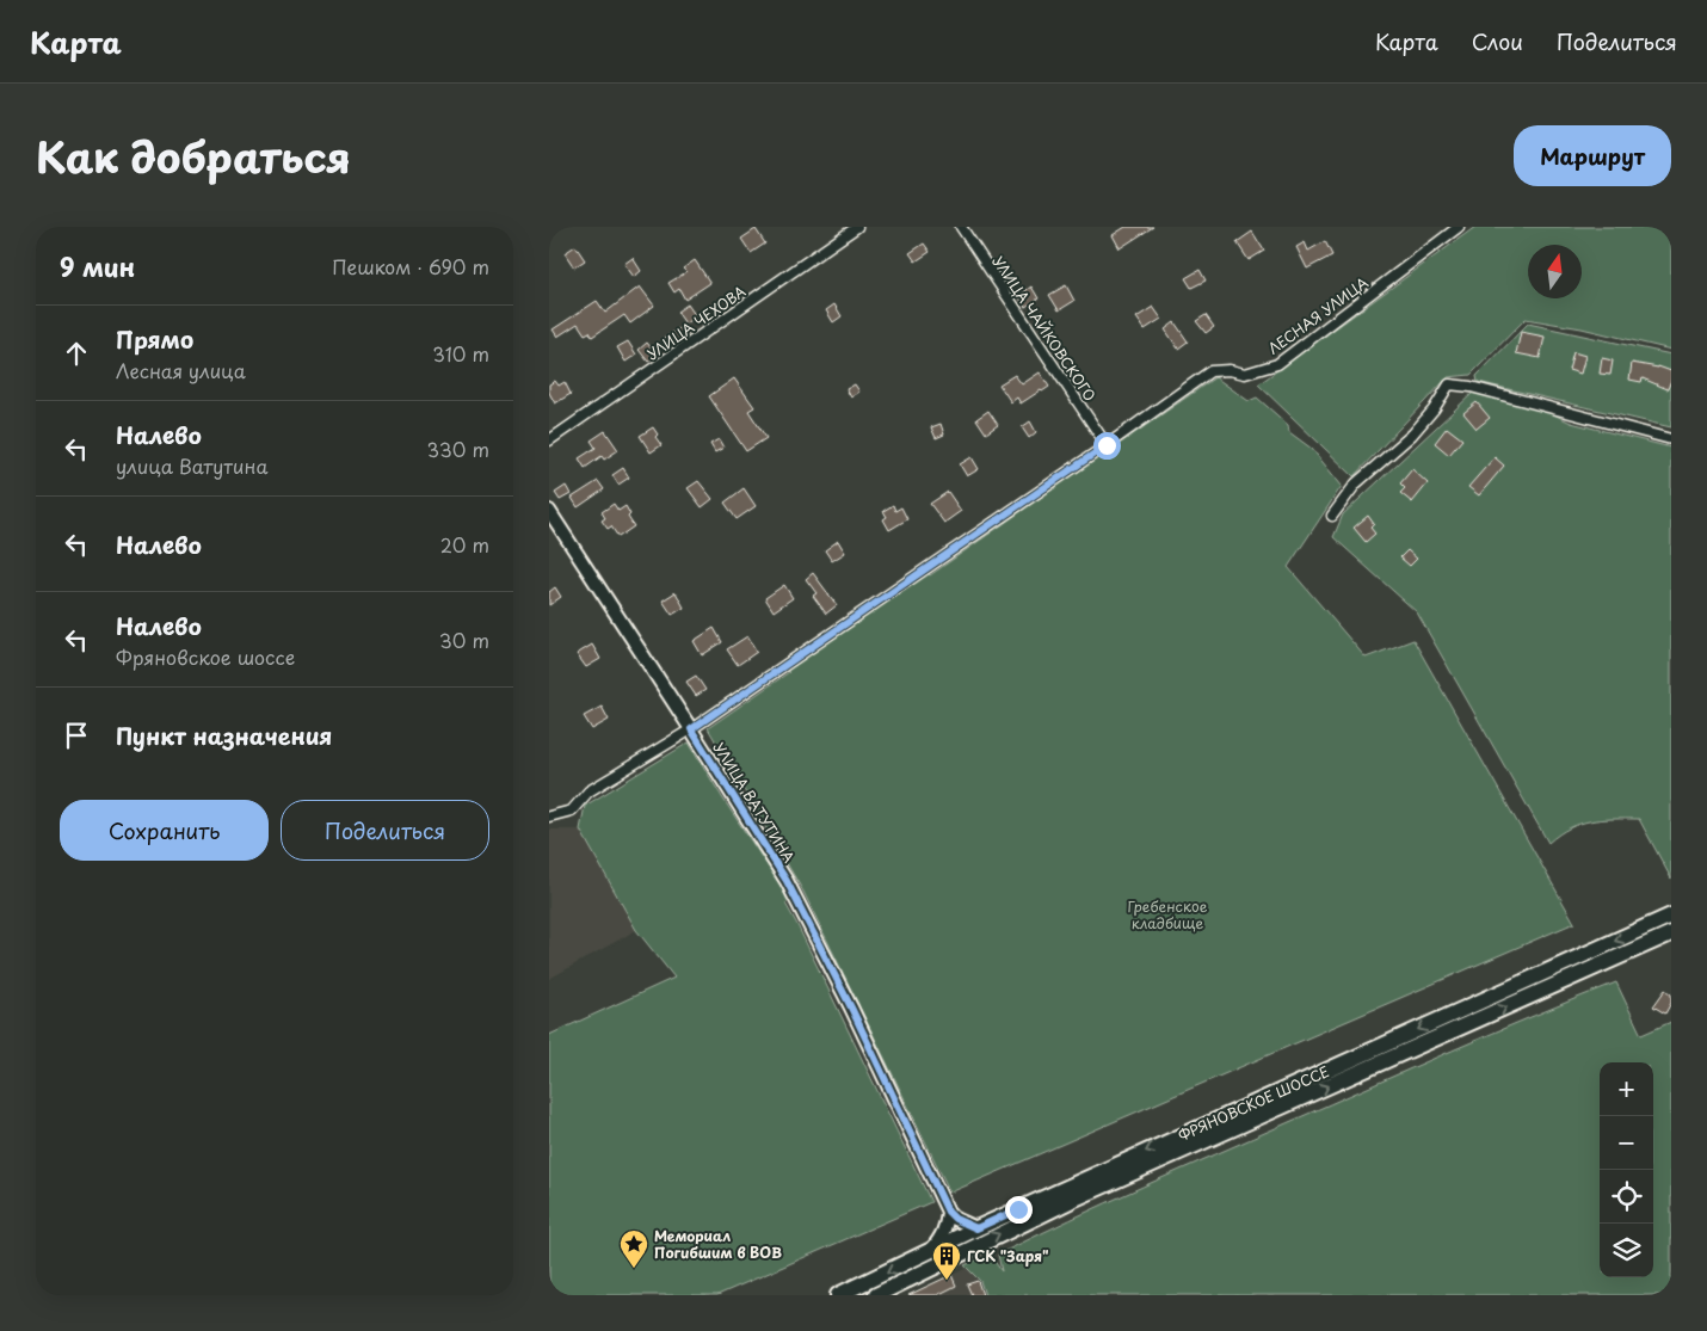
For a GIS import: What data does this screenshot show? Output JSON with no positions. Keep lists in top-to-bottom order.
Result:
{
  "streets": {
    "main road": ["ФРЯНОВСКОЕ ШОССЕ"],
    "street": [
      "ЛЕСНАЯ УЛИЦА",
      "УЛИЦА ЧЕХОВА",
      "УЛИЦА ЧАЙКОВСКОГО",
      "УЛИЦА ВАТУТИНА"
    ]
  },
  "crossings": [
    ["ЛЕСНАЯ УЛИЦА", "УЛИЦА ЧАЙКОВСКОГО"],
    ["ЛЕСНАЯ УЛИЦА", "УЛИЦА ВАТУТИНА"]
  ],
  "parks": ["Гребенское кладбище"],
  "places": {
    "place": ["Мемориал Погибшим в ВОВ"],
    "building": ["ГСК \"Заря\""]
  },
  "north": "top",
  "page": {
    "header": "Карта",
    "nav": ["Карта", "Слои", "Поделиться"],
    "title": "Как добраться",
    "buttons": [
      "Маршрут",
      ["Сохранить", "Поделиться"]
    ],
    "heading": ["9 мин", "Пешком · 690 m"],
    "list": [
      ["Прямо", "Лесная улица", "310 m"],
      ["Налево", "улица Ватутина", "330 m"],
      ["Налево", "20 m"],
      ["Налево", "Фряновское шоссе", "30 m"],
      "Пункт назначения"
    ],
    "map_buttons": ["+", "−"]
  }
}
